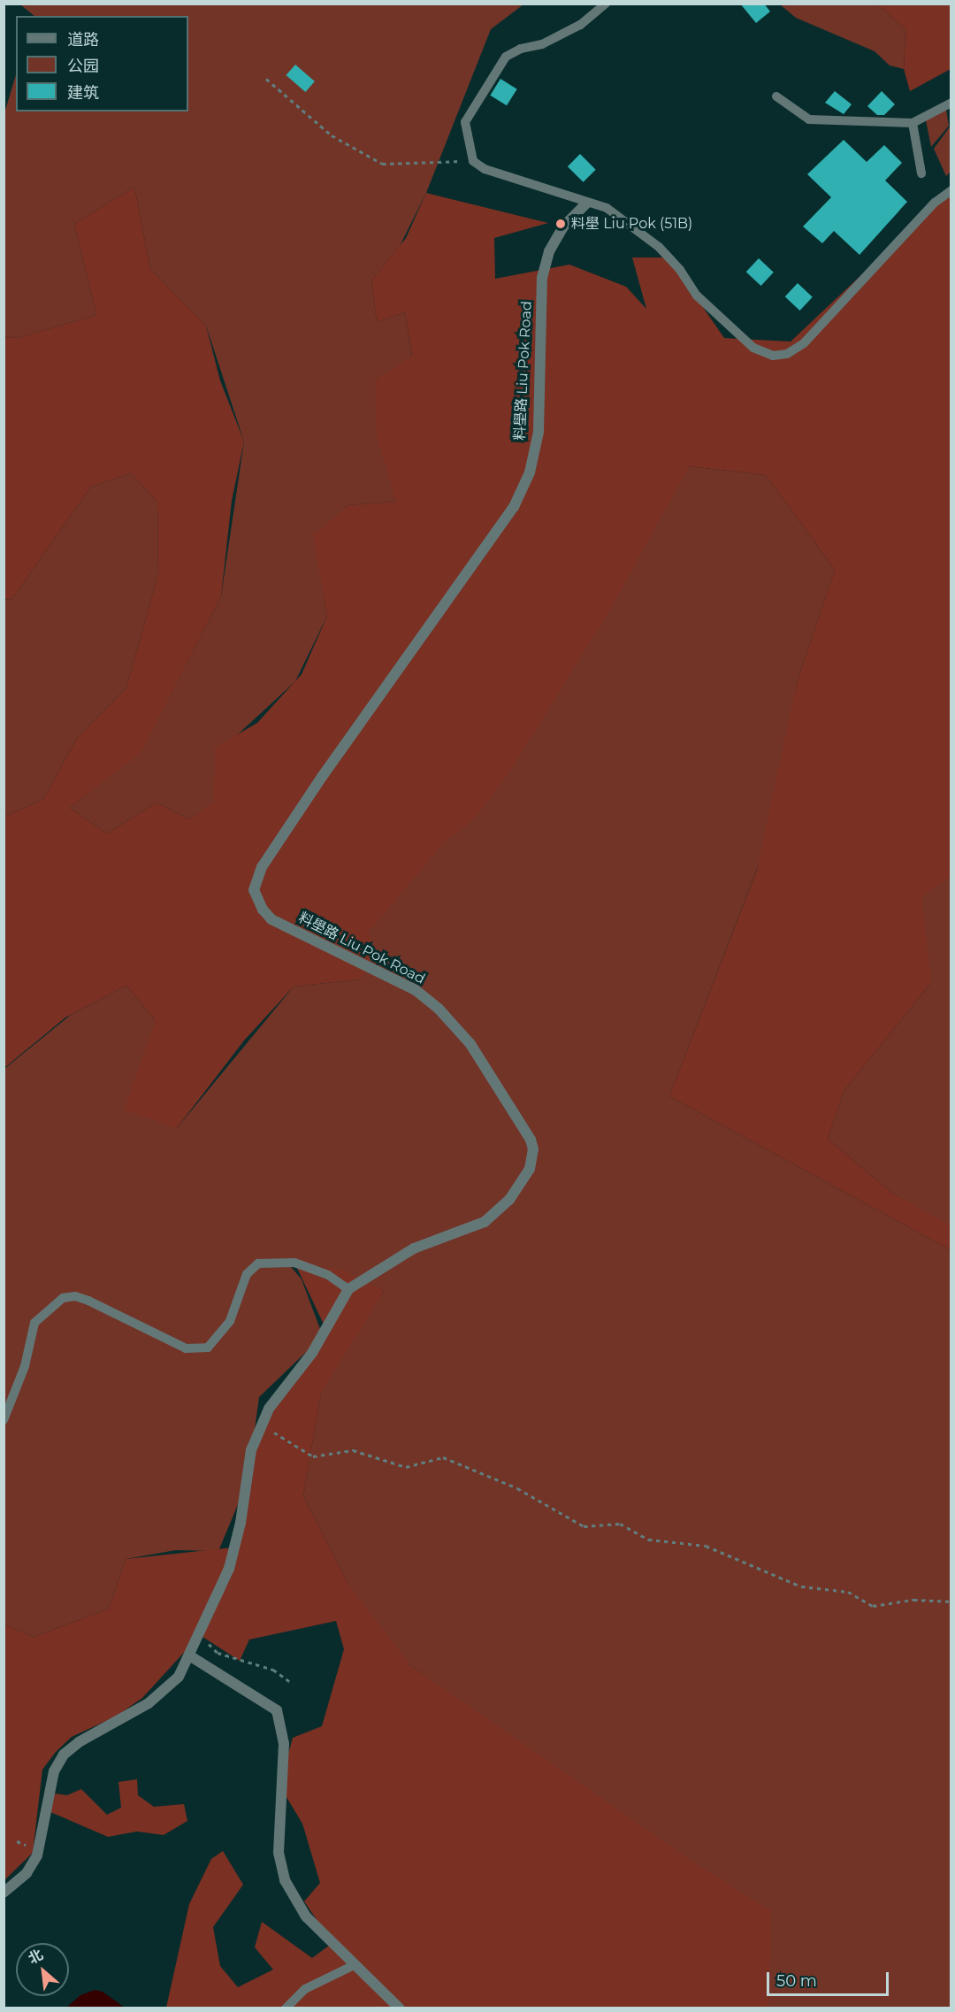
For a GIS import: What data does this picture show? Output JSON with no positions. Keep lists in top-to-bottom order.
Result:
{
  "streets": {
    "street": ["料壆路 Liu Pok Road"]
  },
  "places": ["料壆 Liu Pok (51B)"],
  "legend": ["道路", "公园", "建筑"],
  "scale_bar": "50 m",
  "north": "top left"
}
